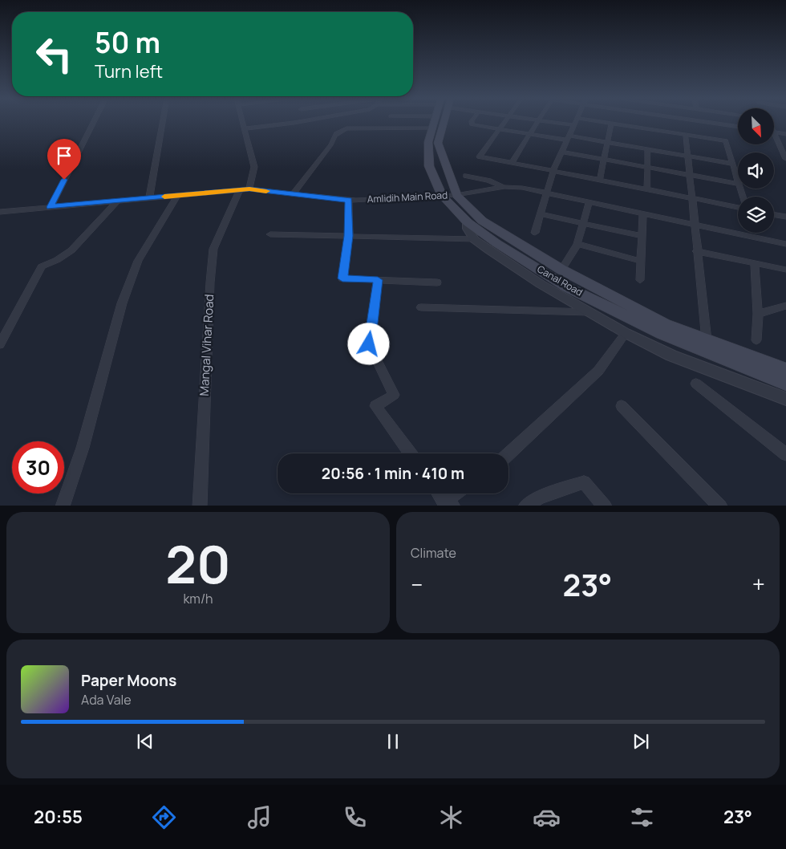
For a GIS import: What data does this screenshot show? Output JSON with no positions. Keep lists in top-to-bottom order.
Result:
{
  "streets": {
    "main road": ["Canal Road"],
    "street": ["Amlidih Main Road", "Mangal Vihar Road"]
  },
  "crossings": [
    ["Amlidih Main Road", "Canal Road"],
    ["Amlidih Main Road", "Mangal Vihar Road"]
  ],
  "north": "bottom right",
  "page": {
    "turn": ["50 m", "Turn left"],
    "limit": "30",
    "trip": "20:56 · 1 min · 410 m",
    "tile": [
      ["20", "km/h"],
      "Climate"
    ],
    "heat": ["−", "23°", "+"],
    "song": ["Paper Moons", "Ada Vale"],
    "tabs": ["20:55", "23°"]
  }
}
